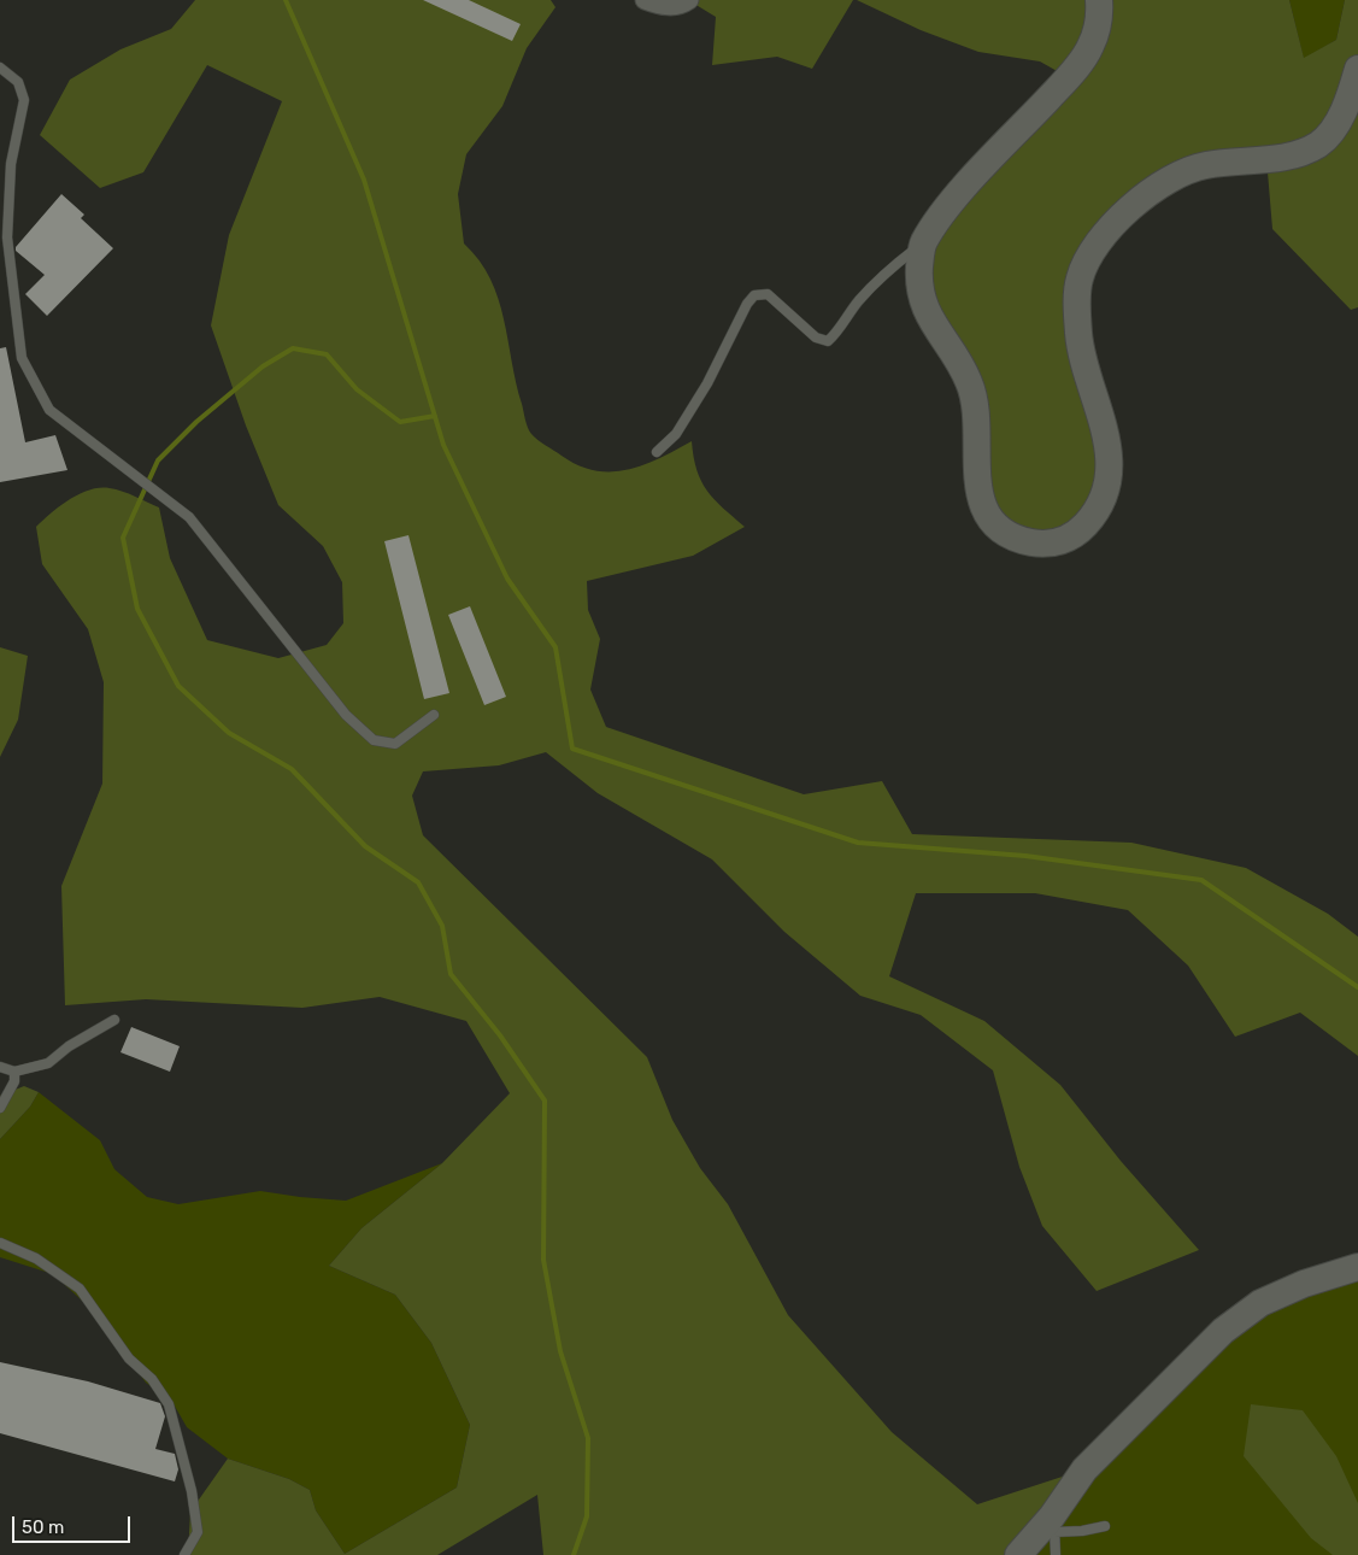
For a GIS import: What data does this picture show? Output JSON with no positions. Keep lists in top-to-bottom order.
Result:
{
  "scale_bar": "50 m"
}
